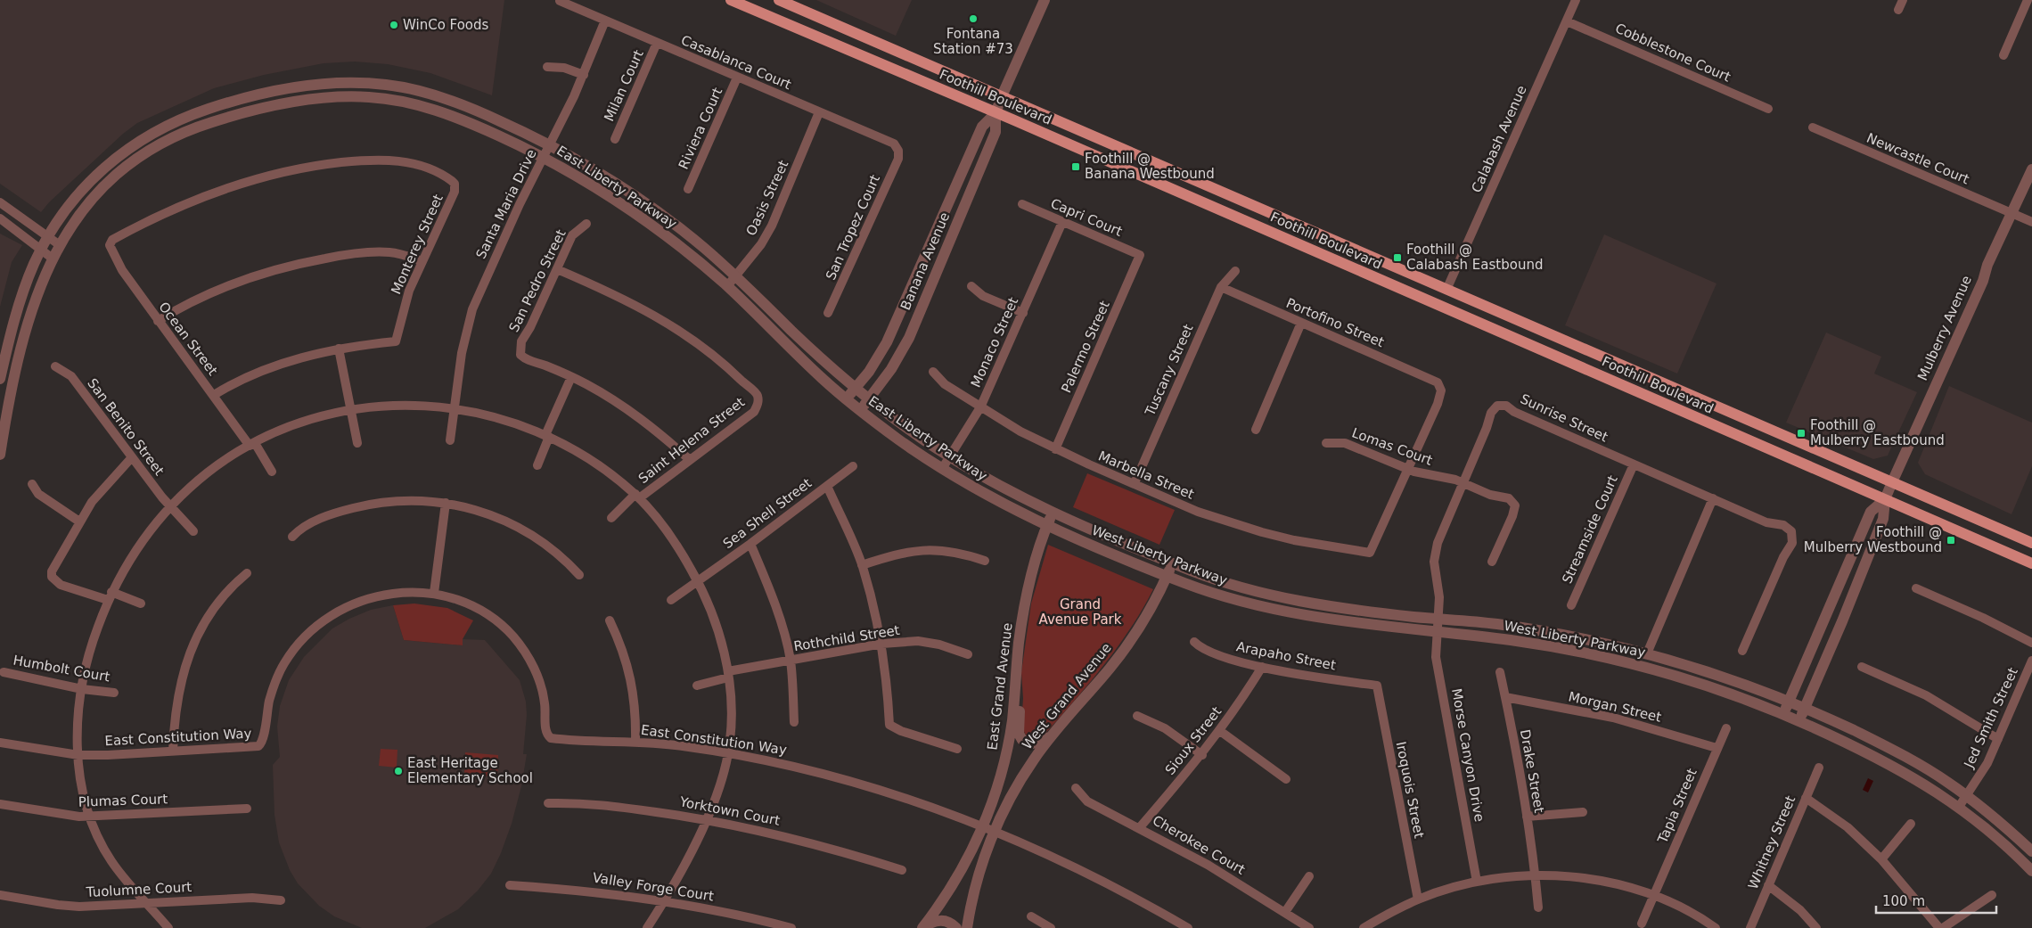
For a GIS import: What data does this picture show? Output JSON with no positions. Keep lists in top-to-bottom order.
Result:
{
  "streets": {
    "main road": ["Foothill Boulevard"],
    "street": [
      "Cobblestone Court",
      "Casablanca Court",
      "Milan Court",
      "Riviera Court",
      "Calabash Avenue",
      "Newcastle Court",
      "East Liberty Parkway",
      "Oasis Street",
      "Santa Maria Drive",
      "Capri Court",
      "San Tropez Court",
      "Monterey Street",
      "Banana Avenue",
      "San Pedro Street",
      "Portofino Street",
      "Mulberry Avenue",
      "Ocean Street",
      "Monaco Street",
      "Palermo Street",
      "Tuscany Street",
      "Sunrise Street",
      "San Benito Street",
      "Saint Helena Street",
      "Lomas Court",
      "Marbella Street",
      "Sea Shell Street",
      "Streamside Court",
      "West Liberty Parkway",
      "Rothchild Street",
      "Arapaho Street",
      "Humbolt Court",
      "East Grand Avenue",
      "West Grand Avenue",
      "Morgan Street",
      "Jed Smith Street",
      "East Constitution Way",
      "Sioux Street",
      "Morse Canyon Drive",
      "Drake Street",
      "Iroquois Street",
      "Plumas Court",
      "Tapia Street",
      "Yorktown Court",
      "Whitney Street",
      "Cherokee Court",
      "Valley Forge Court",
      "Tuolumne Court"
    ]
  },
  "crossings": [
    ["Cobblestone Court", "Calabash Avenue"],
    ["Casablanca Court", "Milan Court"],
    ["Casablanca Court", "Riviera Court"],
    ["Casablanca Court", "Oasis Street"],
    ["Casablanca Court", "Santa Maria Drive"],
    ["Casablanca Court", "San Tropez Court"],
    ["Foothill Boulevard", "Calabash Avenue"],
    ["Foothill Boulevard", "Banana Avenue"],
    ["Foothill Boulevard", "Mulberry Avenue"],
    ["Newcastle Court", "Mulberry Avenue"],
    ["East Liberty Parkway", "Oasis Street"],
    ["East Liberty Parkway", "Santa Maria Drive"],
    ["East Liberty Parkway", "Banana Avenue"],
    ["East Liberty Parkway", "Monaco Street"],
    ["East Liberty Parkway", "West Liberty Parkway"],
    ["East Liberty Parkway", "East Grand Avenue"],
    ["Capri Court", "Monaco Street"],
    ["Capri Court", "Palermo Street"],
    ["Monterey Street", "Ocean Street"],
    ["San Pedro Street", "Saint Helena Street"],
    ["Portofino Street", "Tuscany Street"],
    ["Portofino Street", "Lomas Court"],
    ["Portofino Street", "Marbella Street"],
    ["Mulberry Avenue", "West Liberty Parkway"],
    ["Monaco Street", "Marbella Street"],
    ["Palermo Street", "Marbella Street"],
    ["Tuscany Street", "Marbella Street"],
    ["Sunrise Street", "Lomas Court"],
    ["Sunrise Street", "Streamside Court"],
    ["Sunrise Street", "West Liberty Parkway"],
    ["Sunrise Street", "Morse Canyon Drive"],
    ["Lomas Court", "Marbella Street"],
    ["West Liberty Parkway", "East Grand Avenue"],
    ["West Liberty Parkway", "West Grand Avenue"],
    ["West Liberty Parkway", "Jed Smith Street"],
    ["West Liberty Parkway", "Morse Canyon Drive"],
    ["Arapaho Street", "Sioux Street"],
    ["Arapaho Street", "Iroquois Street"],
    ["East Grand Avenue", "East Constitution Way"],
    ["West Grand Avenue", "East Constitution Way"],
    ["Morgan Street", "Drake Street"],
    ["Morgan Street", "Tapia Street"],
    ["Sioux Street", "Cherokee Court"]
  ],
  "parks": ["Grand Avenue Park"],
  "places": {
    "other": ["Fontana Station #73", "WinCo Foods", "East Heritage Elementary School"],
    "transit": [
      "Foothill @ Banana Westbound",
      "Foothill @ Calabash Eastbound",
      "Foothill @ Mulberry Eastbound",
      "Foothill @ Mulberry Westbound"
    ]
  },
  "scale_bar": "100 m"
}
